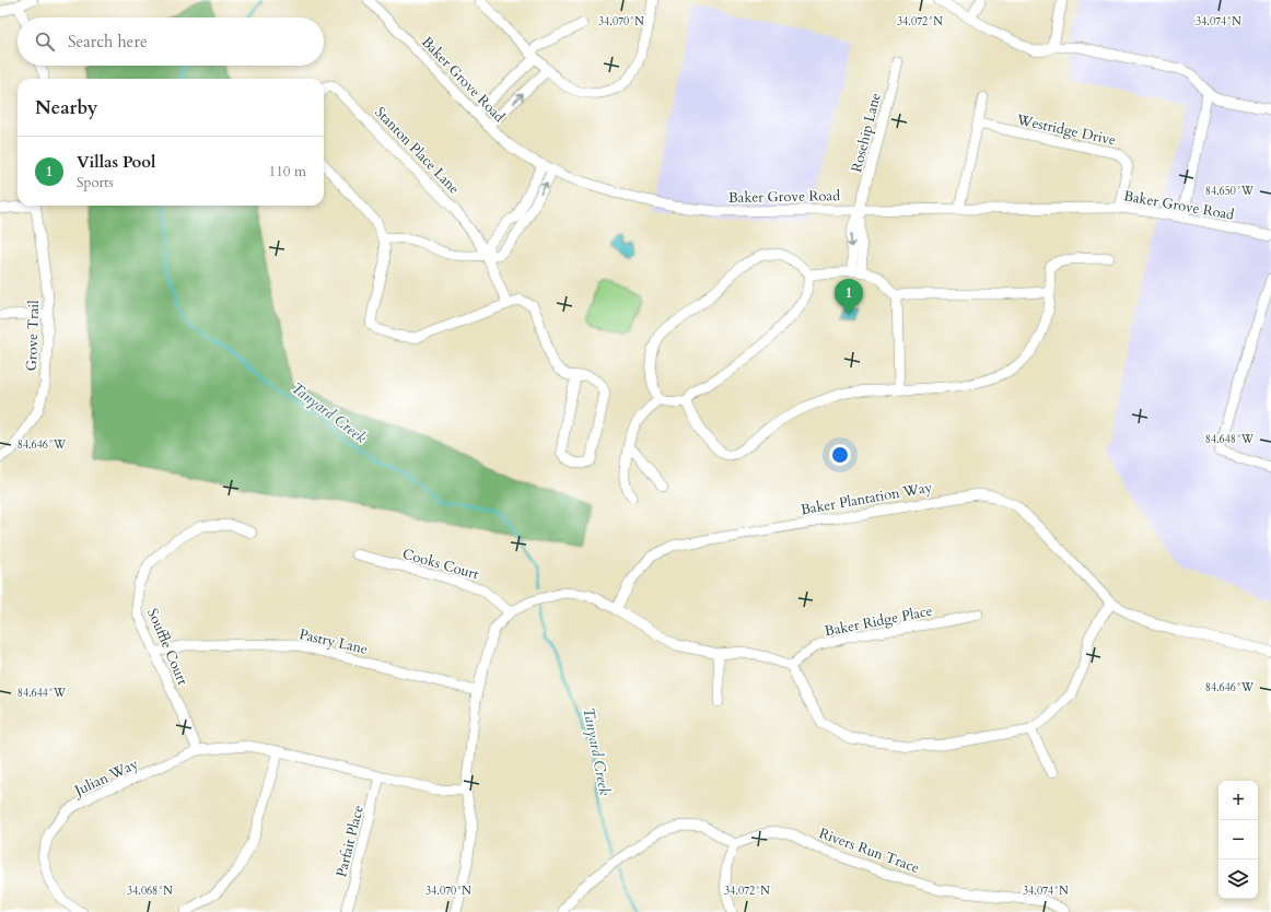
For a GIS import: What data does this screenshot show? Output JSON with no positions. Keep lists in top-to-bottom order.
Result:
{
  "streets": {
    "street": [
      "Baker Grove Road",
      "Westridge Drive",
      "Rosehip Lane",
      "Stanton Place Lane",
      "Grove Trail",
      "Baker Plantation Way",
      "Cooks Court",
      "Baker Ridge Place",
      "Pastry Lane",
      "Souffle Court",
      "Julian Way",
      "Parfait Place",
      "Rivers Run Trace"
    ]
  },
  "crossings": [
    ["Baker Grove Road", "Westridge Drive"],
    ["Baker Grove Road", "Rosehip Lane"],
    ["Pastry Lane", "Souffle Court"],
    ["Souffle Court", "Julian Way"],
    ["Julian Way", "Parfait Place"]
  ],
  "water": ["Tanyard Creek"],
  "page": {
    "search": "Search here",
    "heading": "Nearby",
    "list": [
      {
        "mark": "1",
        "name": "Villas Pool",
        "note": "Sports",
        "value": "110 m"
      }
    ],
    "pins": "1",
    "map_buttons": ["+", "−"]
  },
  "coordinates": [
    "34.070°N",
    "34.072°N",
    "34.074°N",
    "84.650°W",
    "84.648°W",
    "84.646°W",
    "84.644°W",
    "34.068°N"
  ]
}
